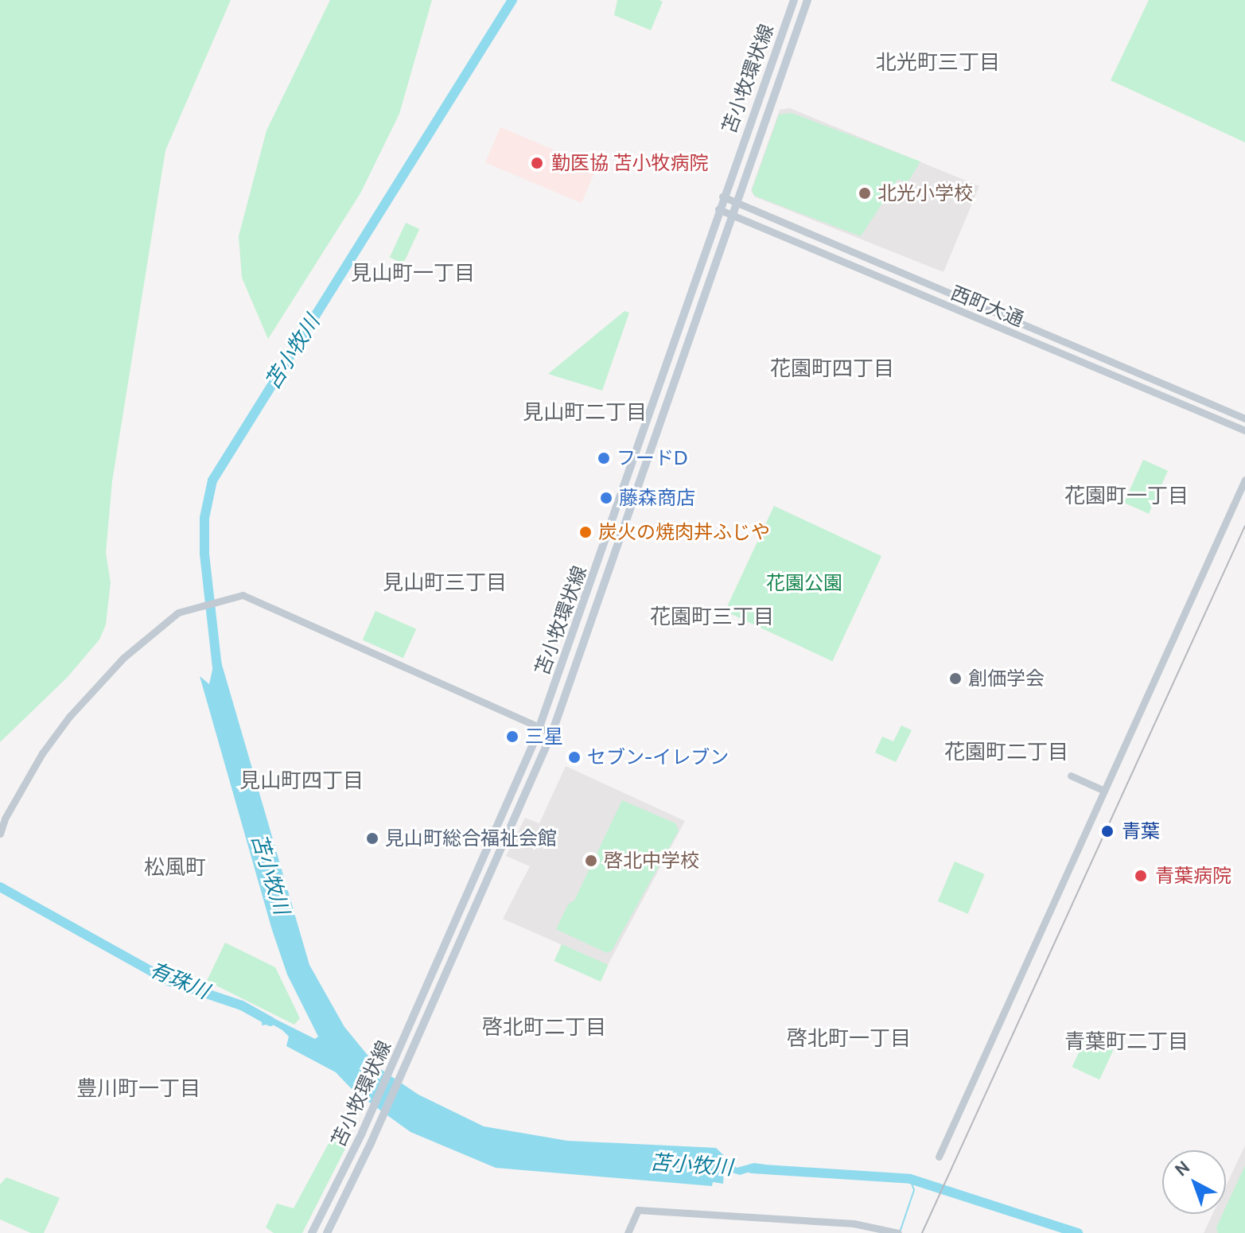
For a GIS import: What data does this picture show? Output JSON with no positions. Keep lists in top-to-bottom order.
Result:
{
  "streets": {
    "main road": ["苫小牧環状線"],
    "street": ["西町大通"]
  },
  "crossings": [
    ["苫小牧環状線", "西町大通"]
  ],
  "districts": [
    "北光町三丁目",
    "見山町一丁目",
    "花園町四丁目",
    "見山町二丁目",
    "花園町一丁目",
    "見山町三丁目",
    "花園町三丁目",
    "花園町二丁目",
    "見山町四丁目",
    "松風町",
    "啓北町二丁目",
    "啓北町一丁目",
    "青葉町二丁目",
    "豊川町一丁目"
  ],
  "water": ["苫小牧川", "有珠川"],
  "parks": ["花園公園"],
  "places": [
    "勤医協 苫小牧病院",
    "北光小学校",
    "フードD",
    "藤森商店",
    "炭火の焼肉丼ふじや",
    "創価学会",
    "三星",
    "セブン-イレブン",
    "青葉",
    "見山町総合福祉会館",
    "啓北中学校",
    "青葉病院"
  ],
  "north": "top left"
}
